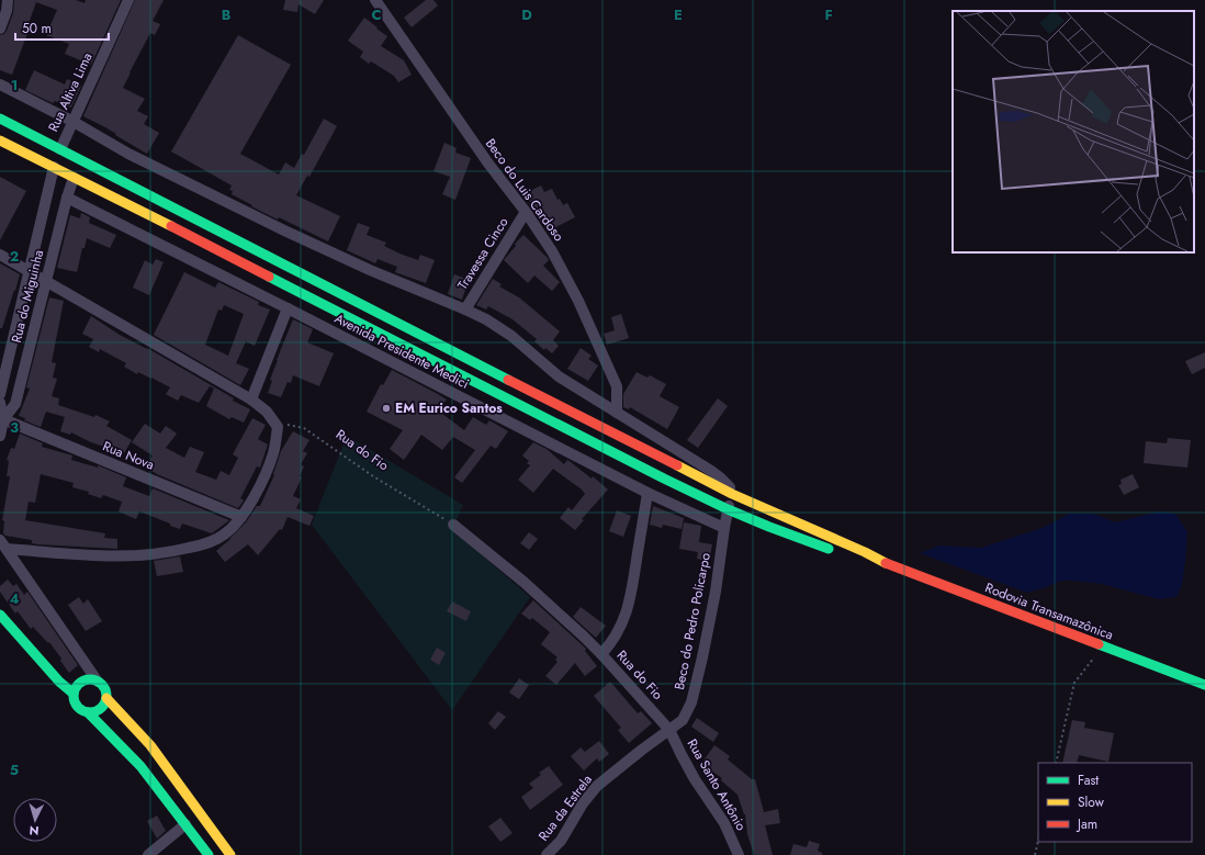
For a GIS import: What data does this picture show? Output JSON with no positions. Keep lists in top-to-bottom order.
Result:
{
  "streets": {
    "main road": ["Rodovia Transamazônica"],
    "street": [
      "Rua Altiva Lima",
      "Beco do Luis Cardoso",
      "Travessa Cinco",
      "Rua do Miguinha",
      "Avenida Presidente Medici",
      "Rua do Fio",
      "Rua Nova",
      "Beco do Pedro Policarpo",
      "Rua Santo Antônio",
      "Rua da Estrela"
    ]
  },
  "crossings": [
    ["Beco do Luis Cardoso", "Travessa Cinco"],
    ["Rua do Miguinha", "Avenida Presidente Medici"],
    ["Rua do Miguinha", "Rua Nova"],
    ["Avenida Presidente Medici", "Beco do Pedro Policarpo"],
    ["Rua do Fio", "Beco do Pedro Policarpo"],
    ["Rua do Fio", "Rua Santo Antônio"],
    ["Rua do Fio", "Rua da Estrela"],
    ["Beco do Pedro Policarpo", "Rua Santo Antônio"],
    ["Beco do Pedro Policarpo", "Rua da Estrela"],
    ["Rua Santo Antônio", "Rua da Estrela"]
  ],
  "places": ["EM Eurico Santos"],
  "legend": ["Fast", "Slow", "Jam"],
  "scale_bar": "50 m",
  "north": "bottom",
  "grid": {
    "columns": [
      "B",
      "C",
      "D",
      "E",
      "F"
    ],
    "rows": [
      "1",
      "2",
      "3",
      "4",
      "5"
    ]
  }
}
